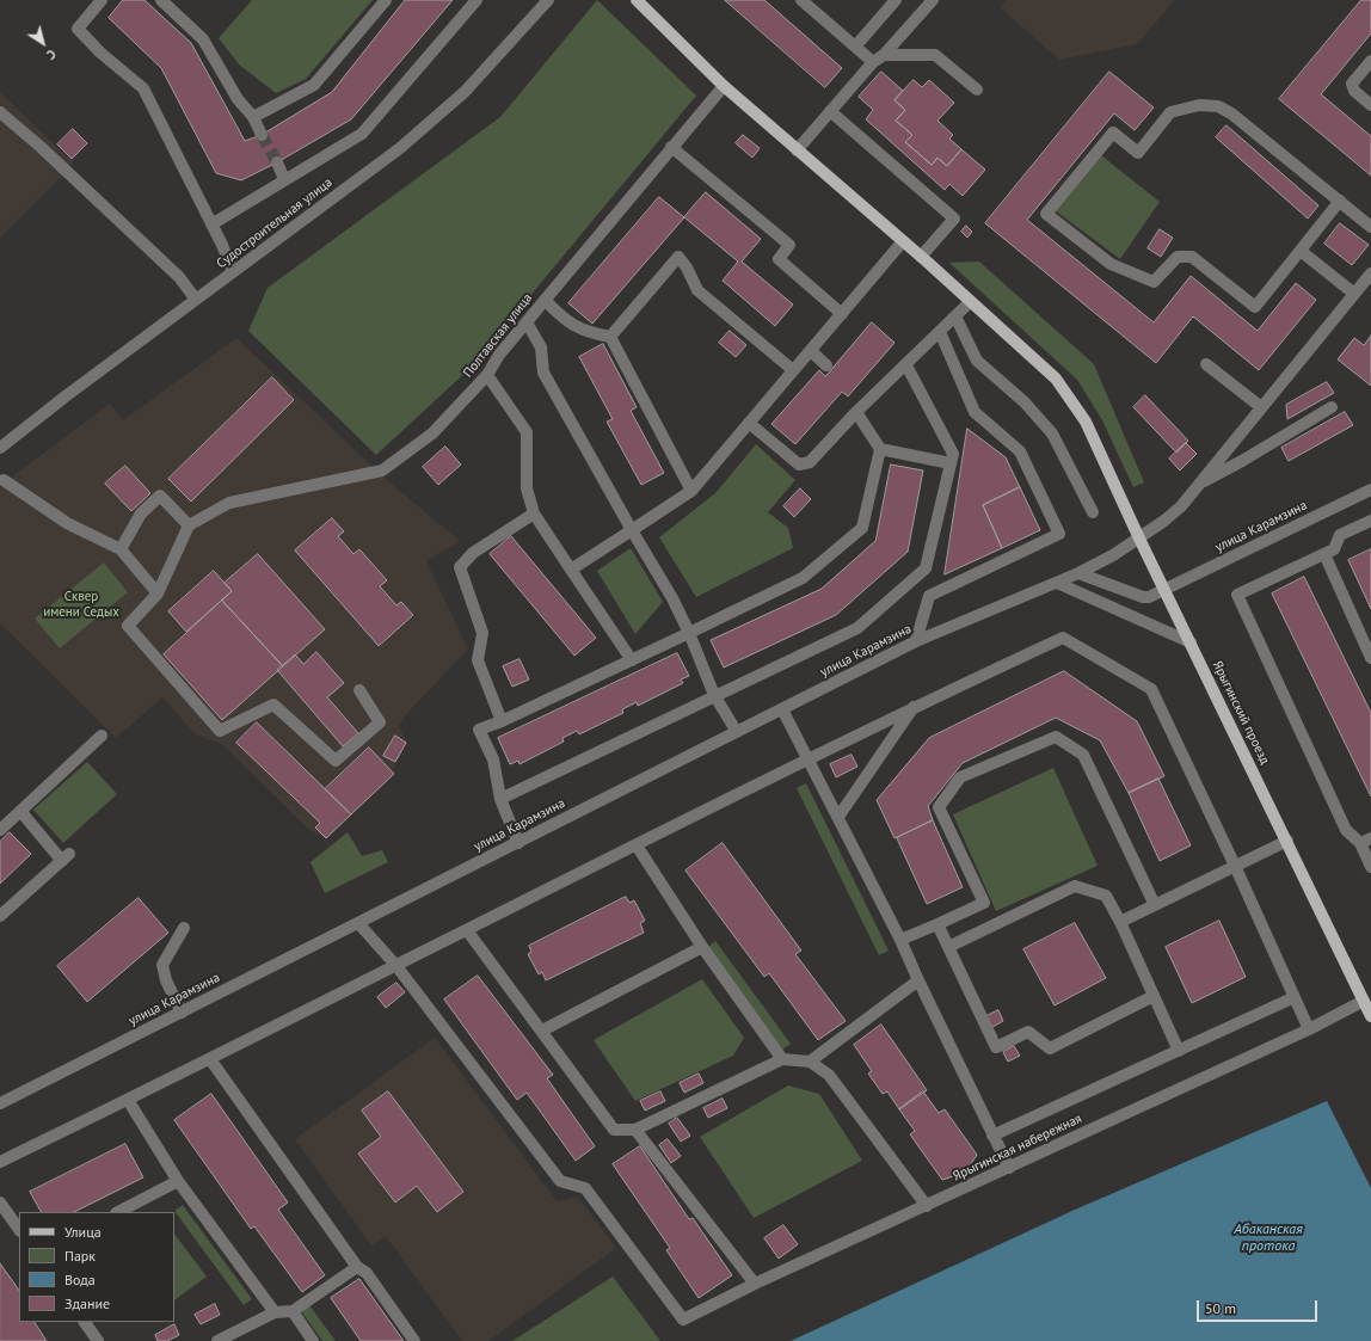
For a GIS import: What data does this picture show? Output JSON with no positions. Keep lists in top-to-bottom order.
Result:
{
  "streets": {
    "main road": ["Ярыгинский проезд"],
    "street": [
      "Судостроительная улица",
      "Полтавская улица",
      "улица Карамзина",
      "Ярыгинская набережная"
    ]
  },
  "crossings": [
    ["Полтавская улица", "Ярыгинский проезд"],
    ["улица Карамзина", "Ярыгинский проезд"],
    ["Ярыгинский проезд", "Ярыгинская набережная"]
  ],
  "water": ["Абаканская протока"],
  "parks": ["Сквер имени Седых"],
  "legend": [
    "Улица",
    "Парк",
    "Вода",
    "Здание"
  ],
  "scale_bar": "50 m",
  "north": "bottom right"
}
